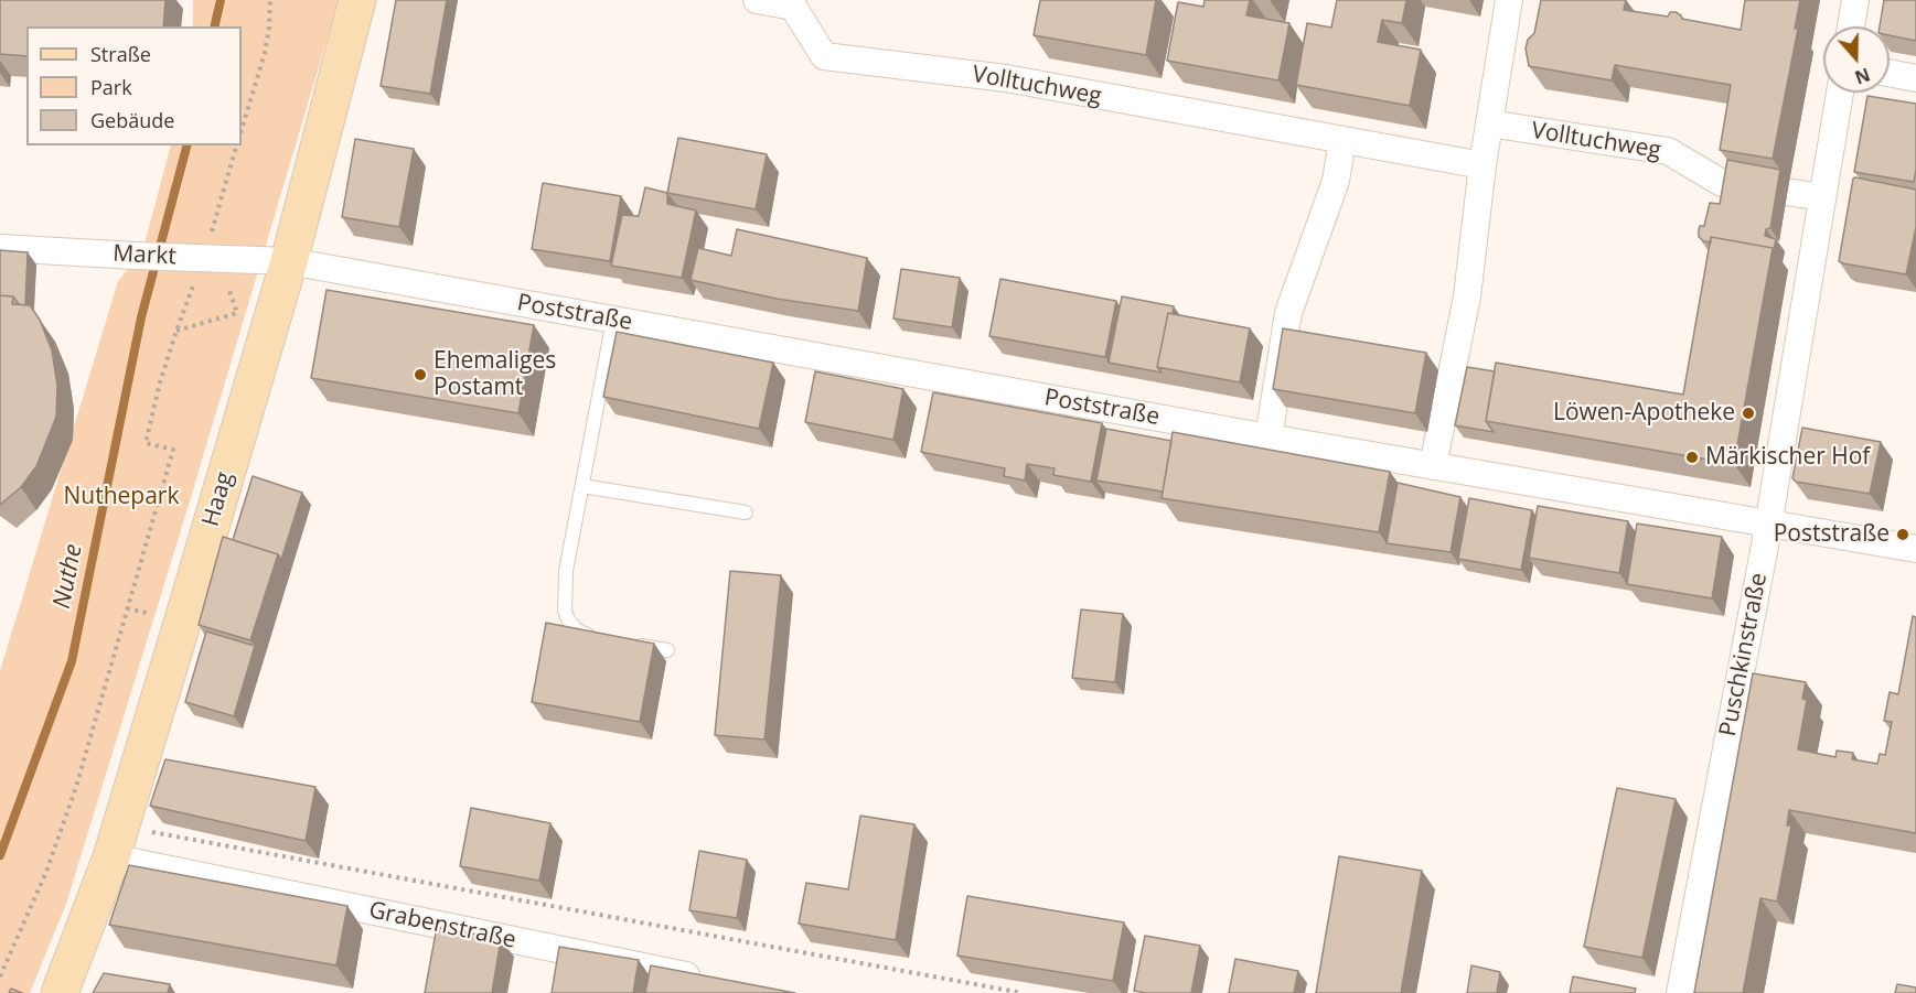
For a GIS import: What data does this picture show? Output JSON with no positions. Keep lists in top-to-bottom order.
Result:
{
  "streets": {
    "main road": ["Haag"],
    "street": [
      "Volltuchweg",
      "Markt",
      "Poststraße",
      "Puschkinstraße",
      "Grabenstraße"
    ]
  },
  "crossings": [
    ["Markt", "Poststraße"],
    ["Markt", "Haag"],
    ["Poststraße", "Haag"],
    ["Poststraße", "Puschkinstraße"],
    ["Haag", "Grabenstraße"]
  ],
  "water": ["Nuthe"],
  "parks": ["Nuthepark"],
  "places": [
    "Ehemaliges Postamt",
    "Löwen-Apotheke",
    "Märkischer Hof",
    "Poststraße"
  ],
  "legend": ["Straße", "Park", "Gebäude"],
  "north": "bottom"
}
